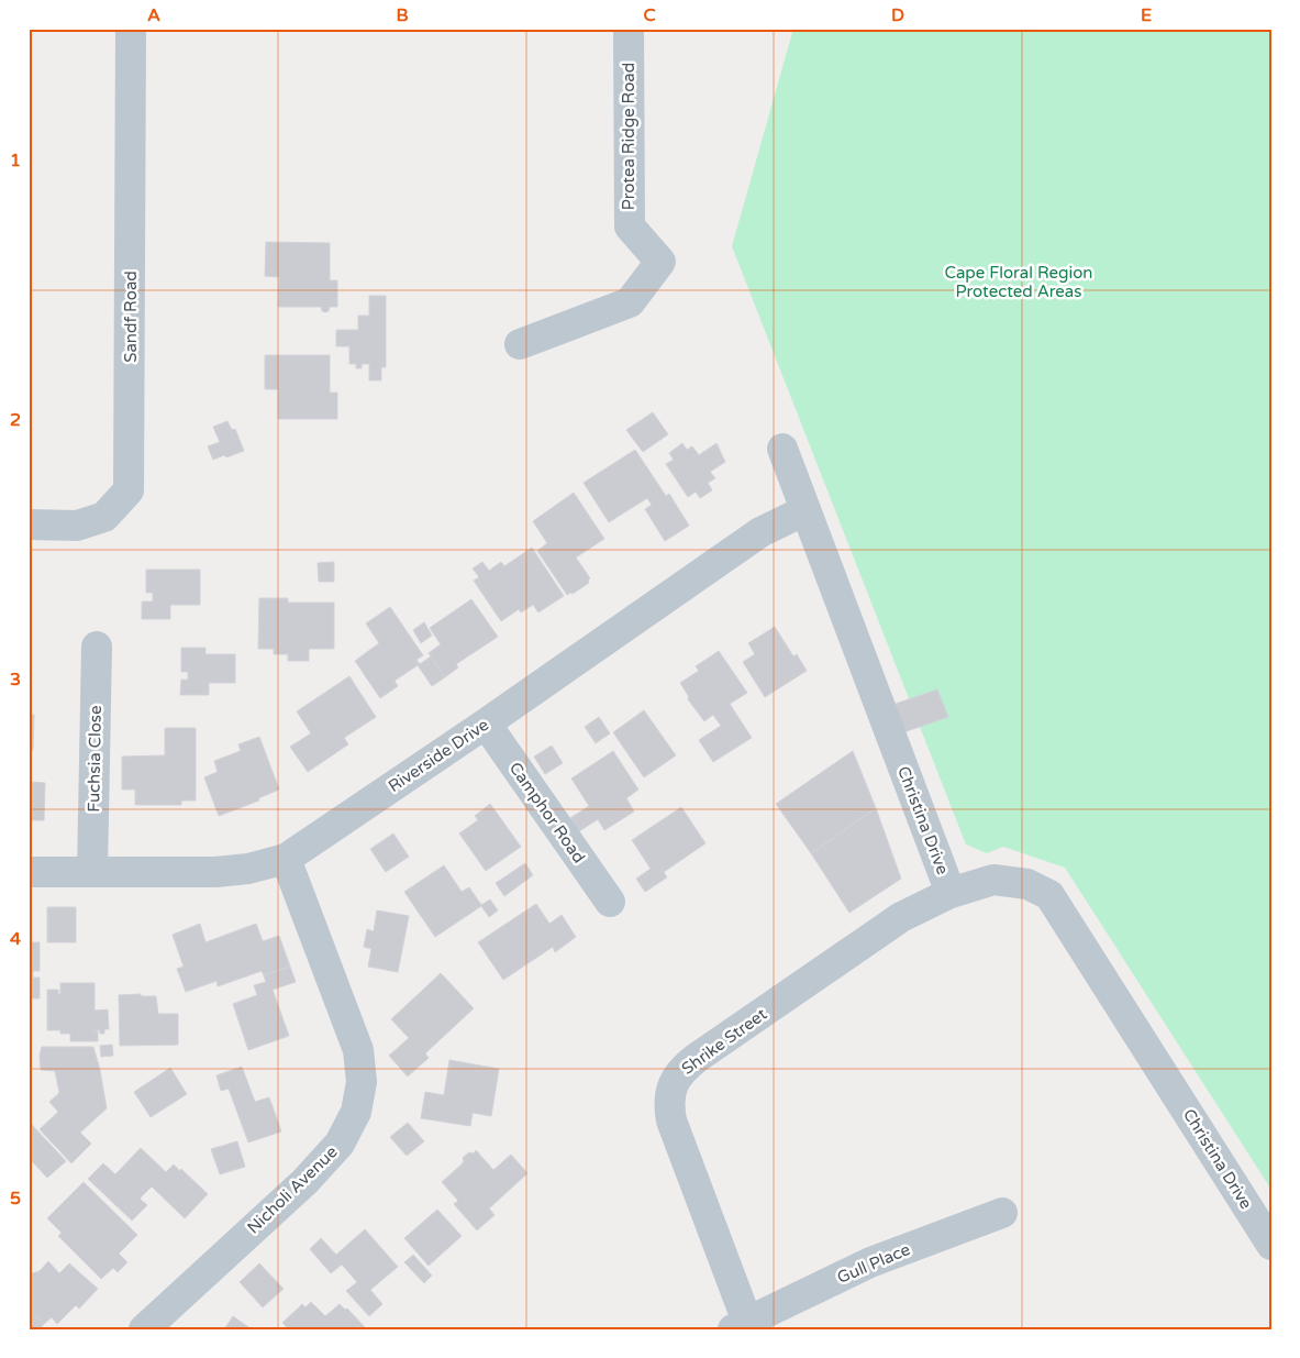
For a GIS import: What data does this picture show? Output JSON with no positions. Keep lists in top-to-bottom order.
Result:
{
  "streets": {
    "street": [
      "Protea Ridge Road",
      "Sandf Road",
      "Riverside Drive",
      "Fuchsia Close",
      "Camphor Road",
      "Christina Drive",
      "Shrike Street",
      "Nicholi Avenue",
      "Gull Place"
    ]
  },
  "crossings": [
    ["Riverside Drive", "Fuchsia Close"],
    ["Riverside Drive", "Camphor Road"],
    ["Riverside Drive", "Christina Drive"],
    ["Riverside Drive", "Nicholi Avenue"],
    ["Christina Drive", "Shrike Street"],
    ["Shrike Street", "Gull Place"]
  ],
  "parks": ["Cape Floral Region Protected Areas"],
  "grid": {
    "columns": [
      "A",
      "B",
      "C",
      "D",
      "E"
    ],
    "rows": [
      "1",
      "2",
      "3",
      "4",
      "5"
    ]
  }
}
